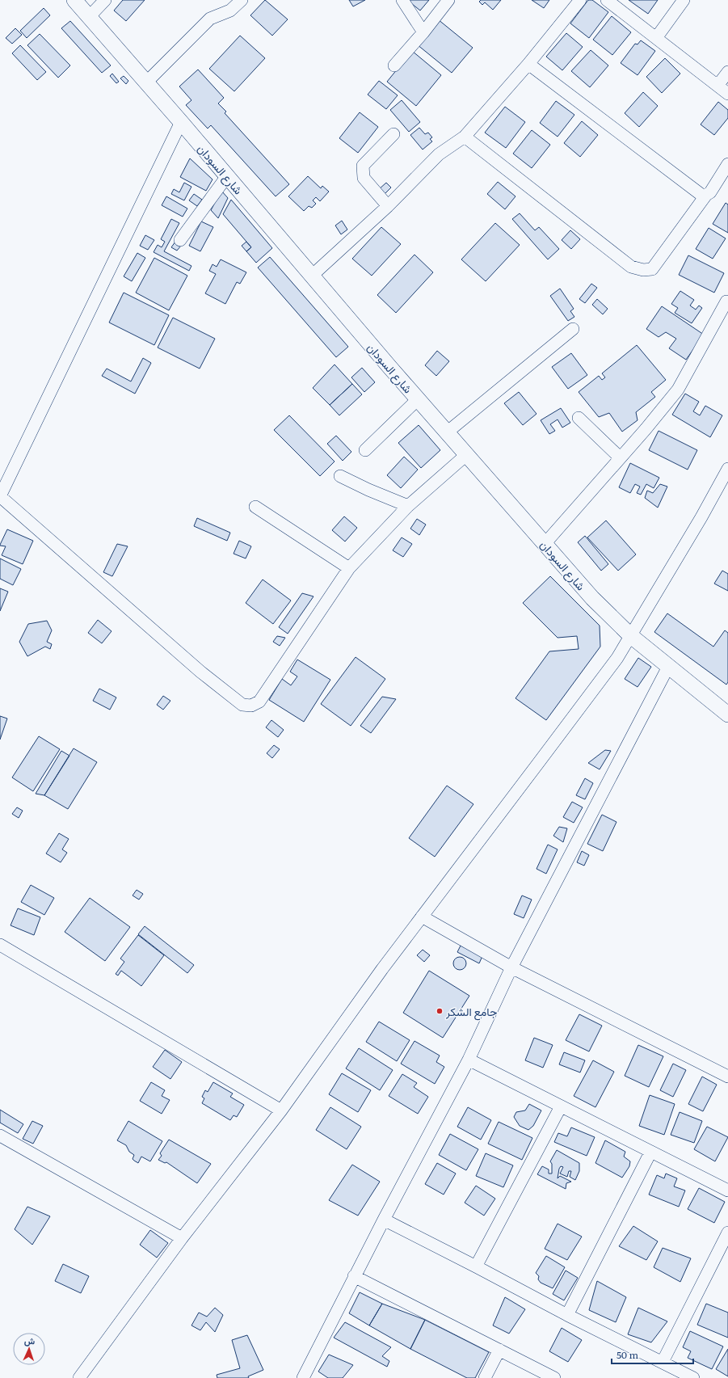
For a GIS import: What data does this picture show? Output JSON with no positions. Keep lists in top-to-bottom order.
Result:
{
  "streets": {
    "main road": ["شارع السودان"]
  },
  "places": ["جامع الشكر"],
  "scale_bar": "50 m",
  "north": "top"
}
